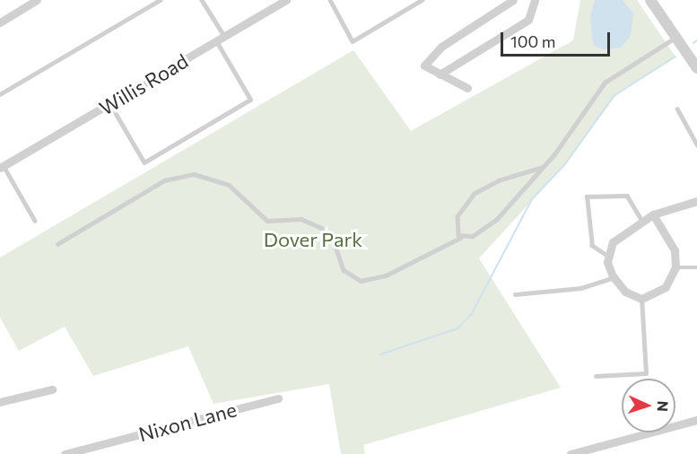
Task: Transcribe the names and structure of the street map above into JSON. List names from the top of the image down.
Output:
{
  "streets": {
    "street": ["Willis Road", "Nixon Lane"]
  },
  "parks": ["Dover Park"],
  "scale_bar": "100 m",
  "north": "right"
}
